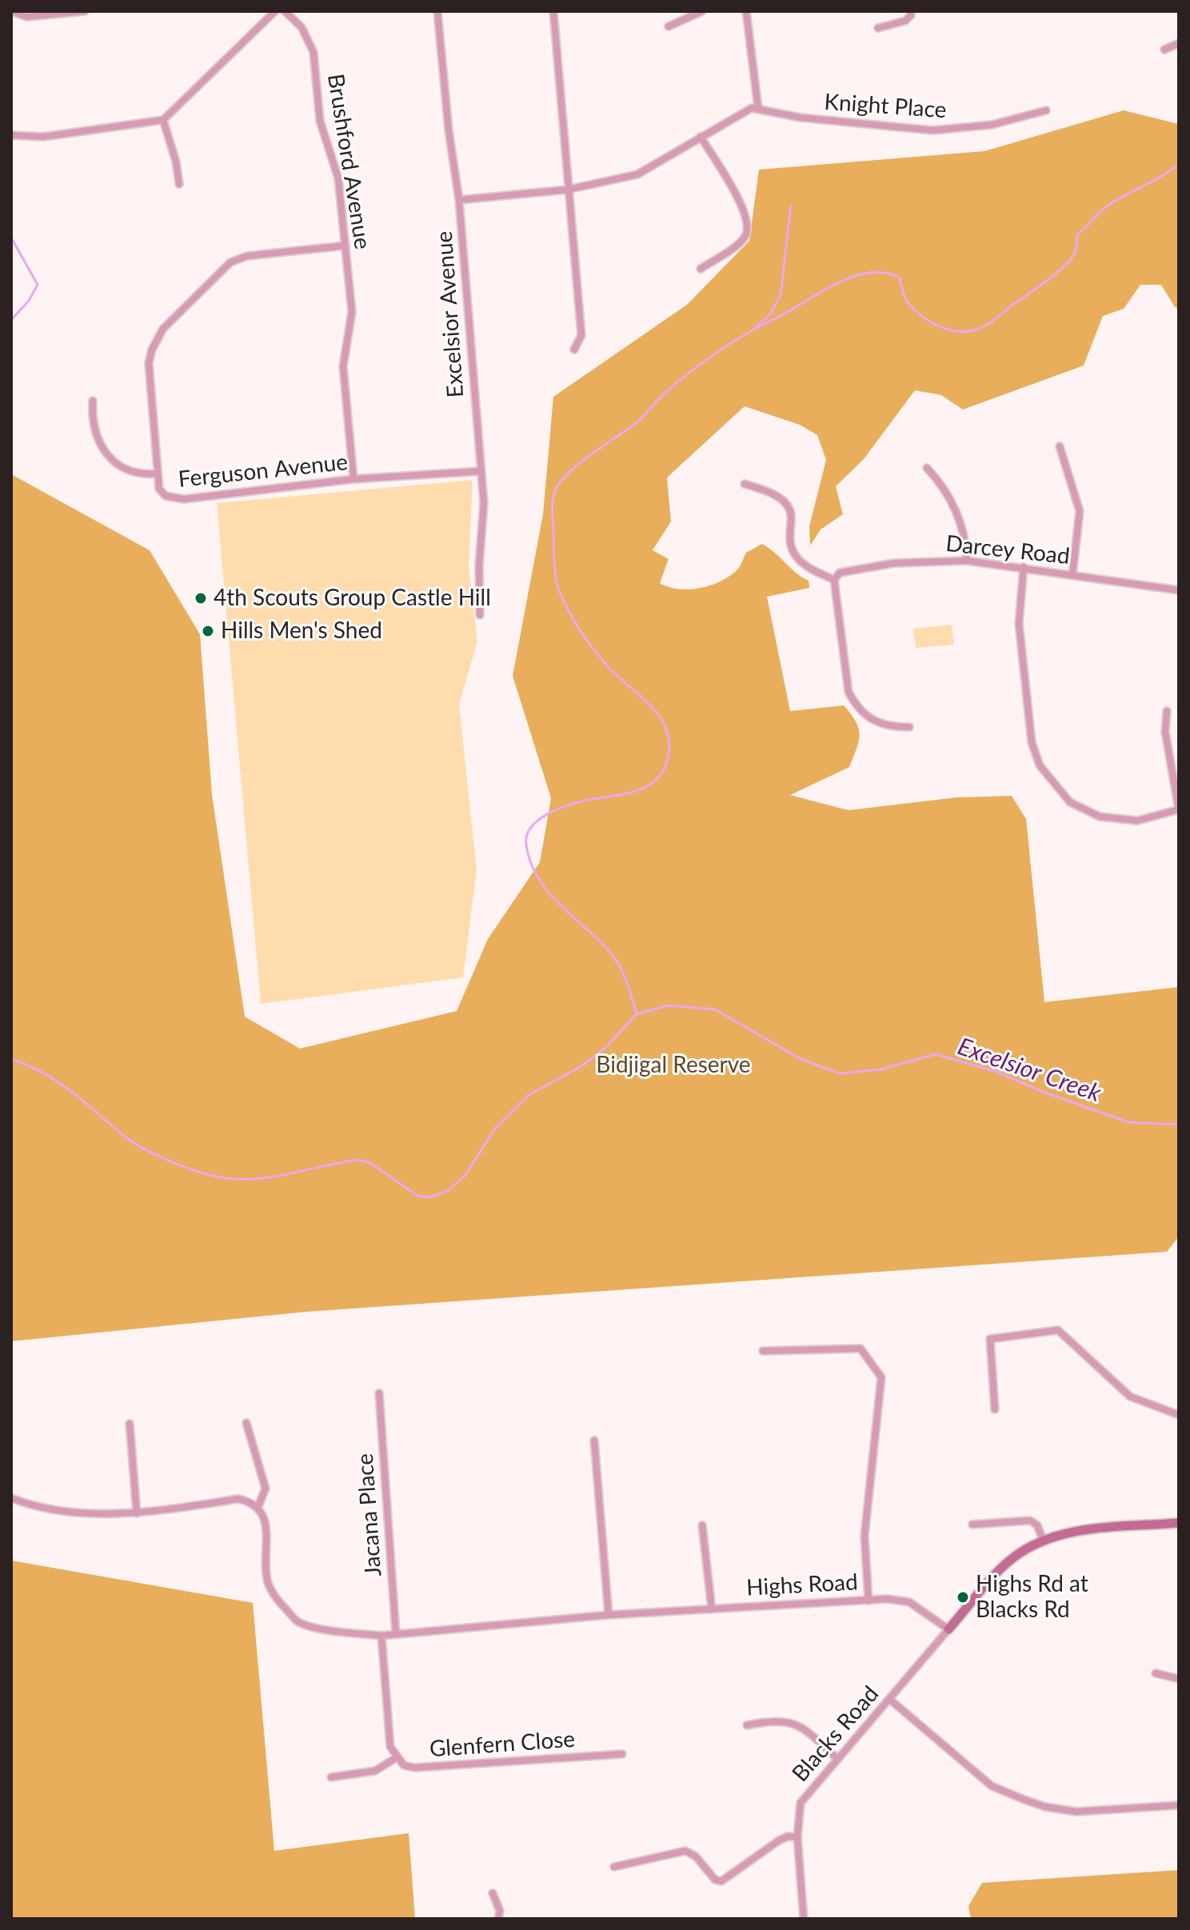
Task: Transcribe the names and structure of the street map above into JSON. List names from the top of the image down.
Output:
{
  "streets": {
    "street": [
      "Knight Place",
      "Brushford Avenue",
      "Excelsior Avenue",
      "Ferguson Avenue",
      "Darcey Road",
      "Jacana Place",
      "Highs Road",
      "Blacks Road",
      "Glenfern Close"
    ]
  },
  "crossings": [
    ["Brushford Avenue", "Ferguson Avenue"],
    ["Excelsior Avenue", "Ferguson Avenue"],
    ["Jacana Place", "Highs Road"],
    ["Highs Road", "Blacks Road"]
  ],
  "water": ["Excelsior Creek"],
  "parks": ["Bidjigal Reserve"],
  "places": ["4th Scouts Group Castle Hill", "Hills Men's Shed", "Highs Rd at Blacks Rd"]
}
